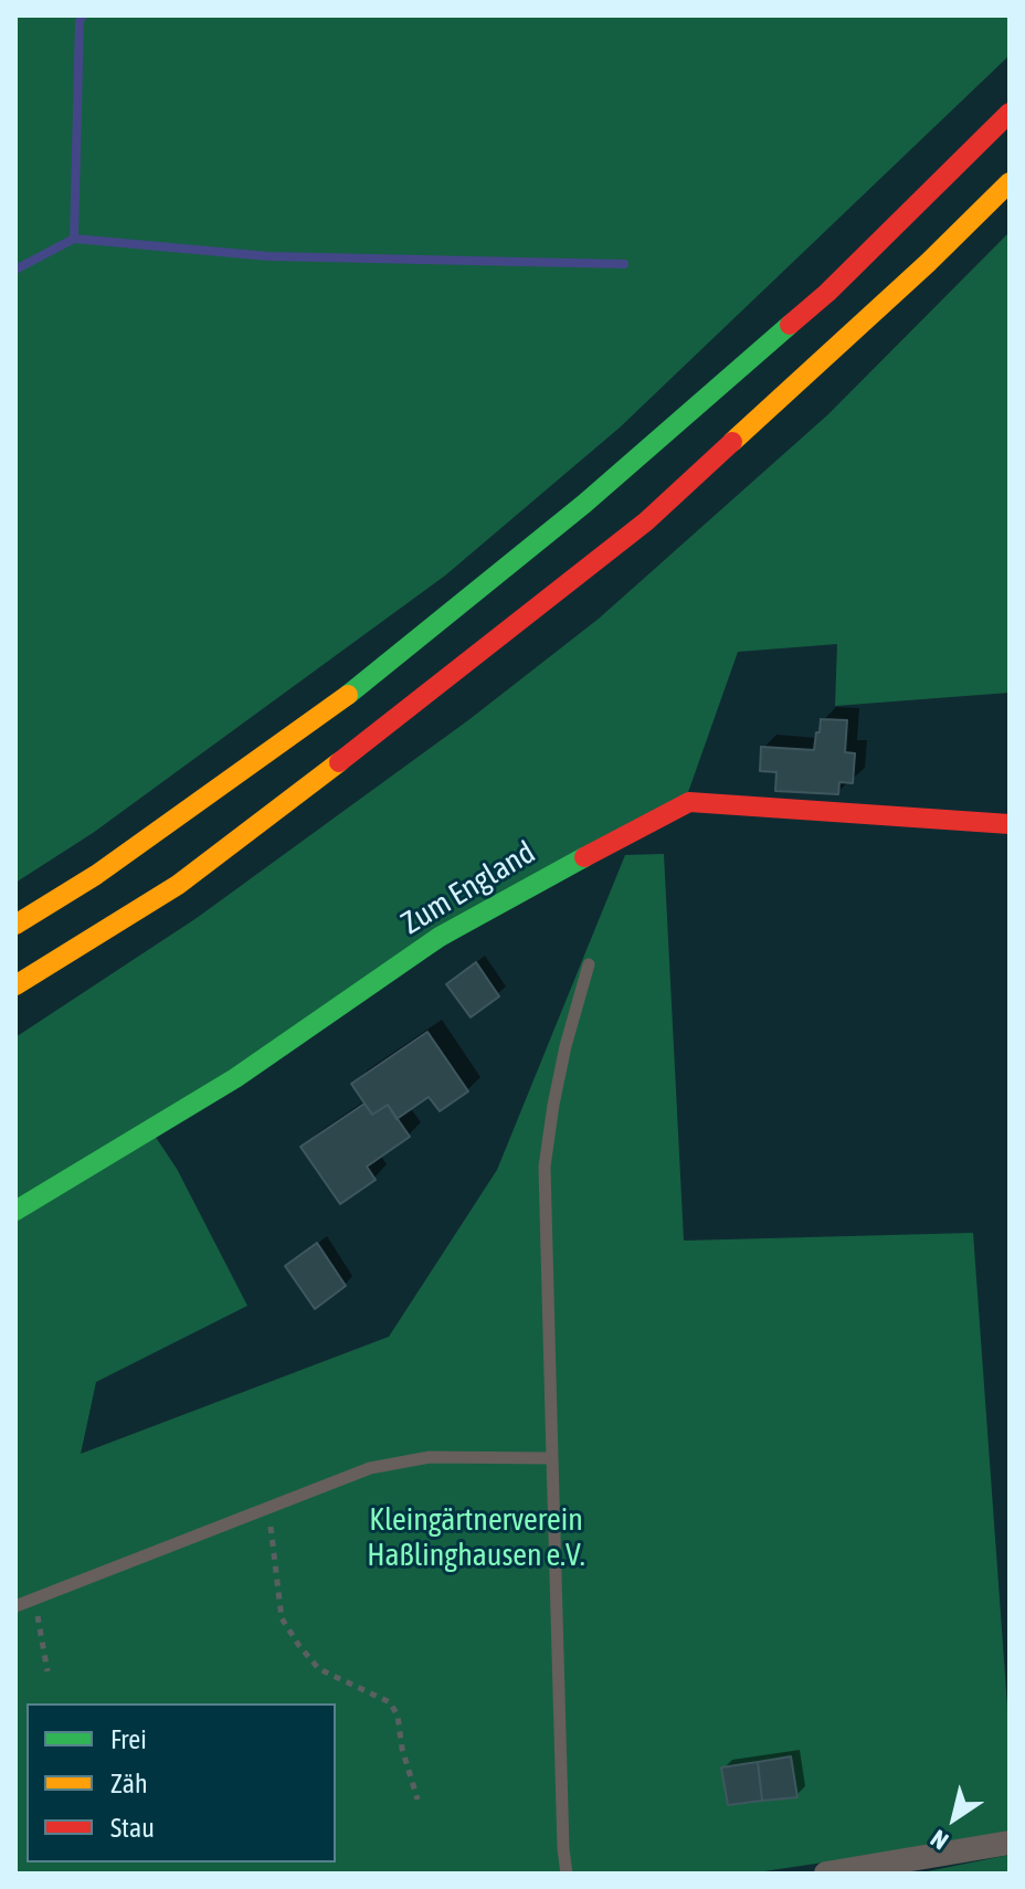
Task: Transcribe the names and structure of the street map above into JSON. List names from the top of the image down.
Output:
{
  "streets": {
    "main road": ["Zum England"]
  },
  "parks": ["Kleingärtnerverein Haßlinghausen e.V."],
  "legend": ["Frei", "Zäh", "Stau"],
  "north": "bottom left"
}
